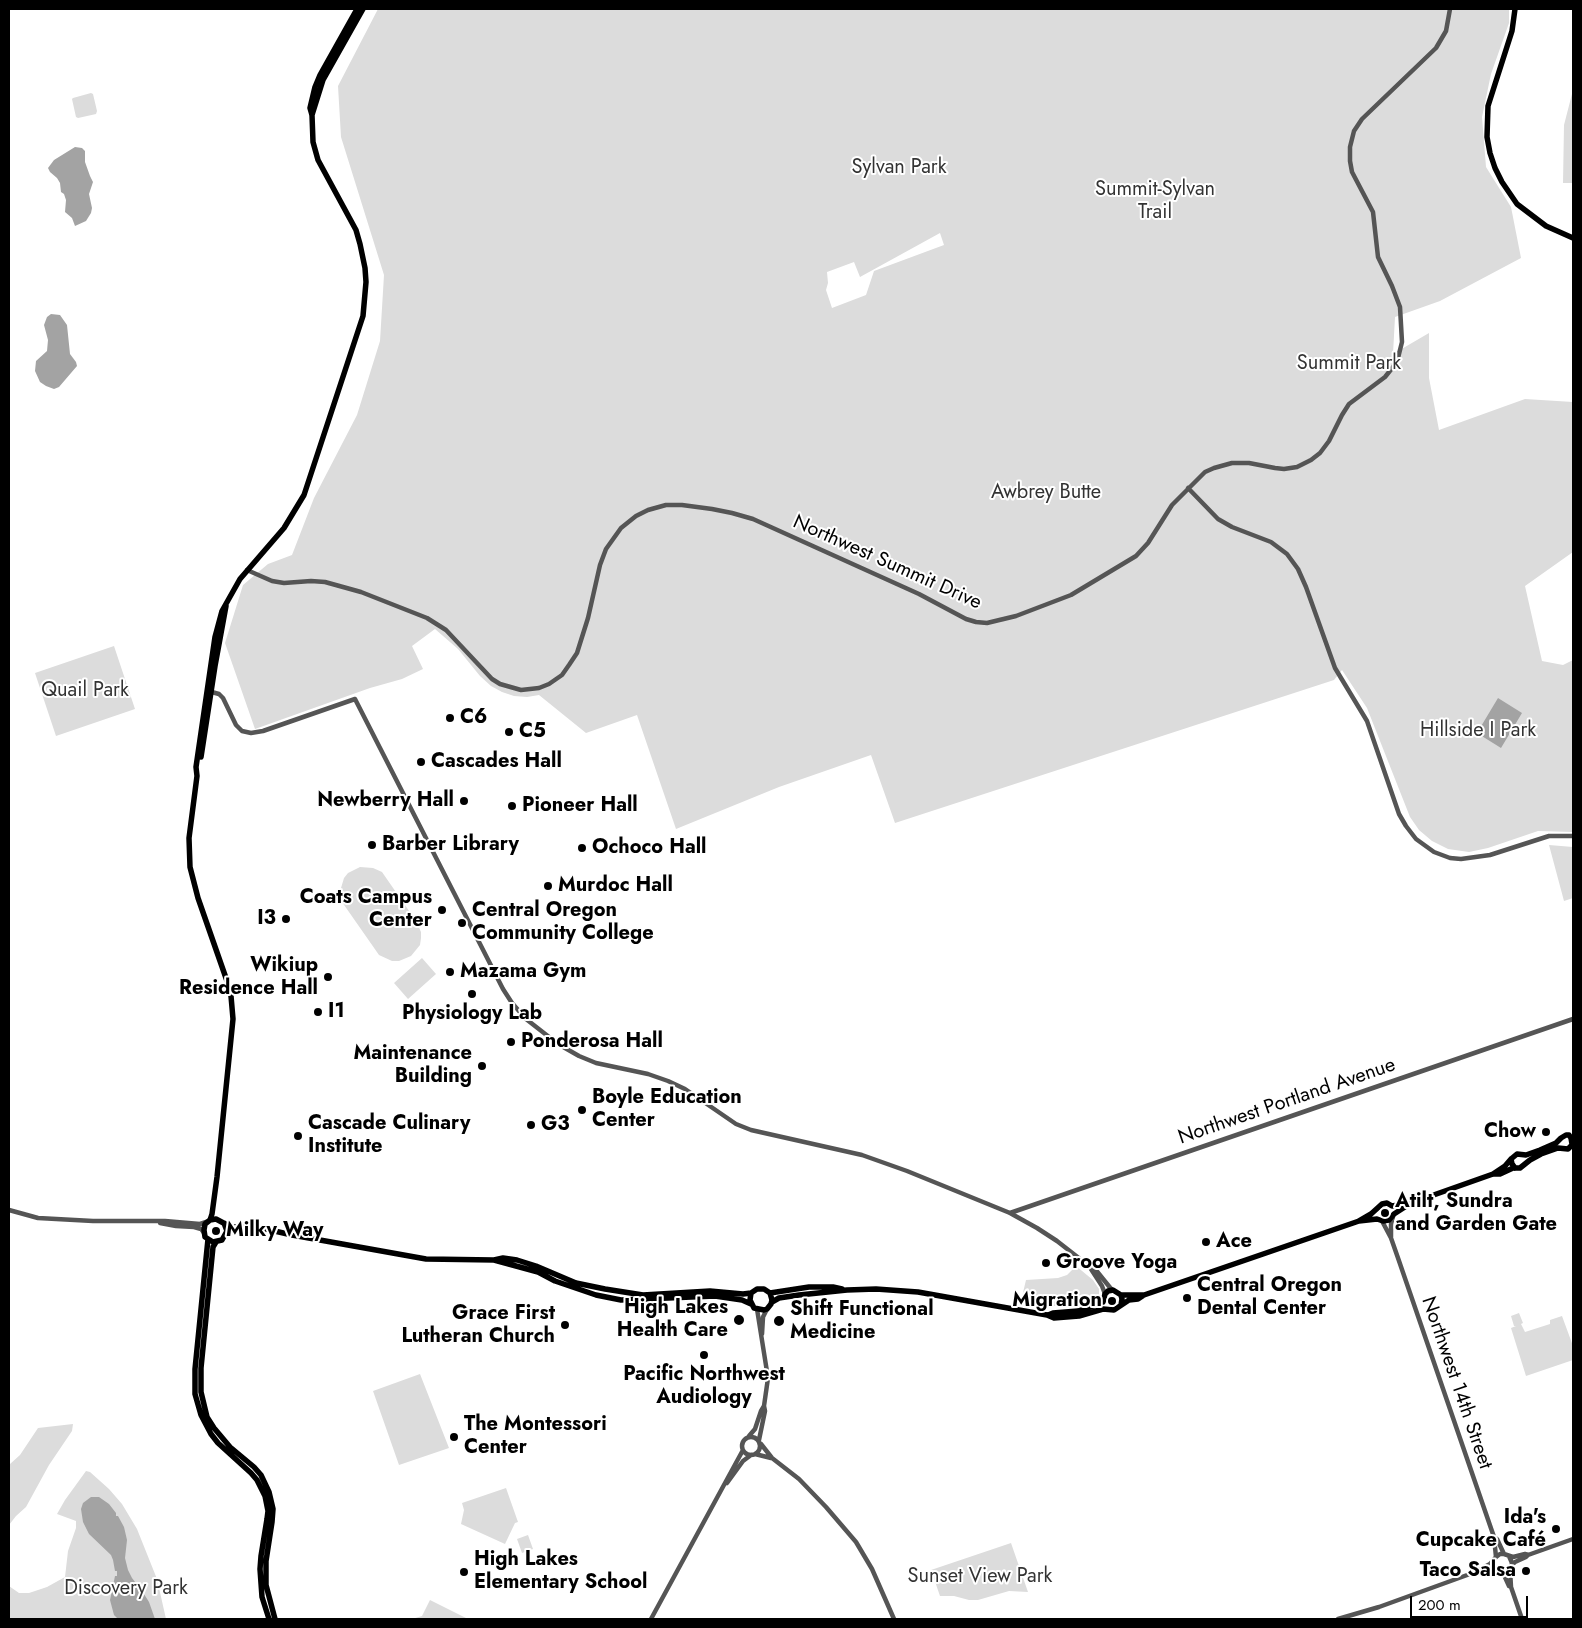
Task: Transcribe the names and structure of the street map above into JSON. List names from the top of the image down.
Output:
{
  "streets": {
    "street": ["Northwest Summit Drive", "Northwest Portland Avenue", "Northwest 14th Street"]
  },
  "parks": [
    "Sylvan Park",
    "Summit-Sylvan Trail",
    "Summit Park",
    "Awbrey Butte",
    "Quail Park",
    "Hillside I Park",
    "Sunset View Park",
    "Discovery Park"
  ],
  "places": [
    "C6",
    "C5",
    "Cascades Hall",
    "Newberry Hall",
    "Pioneer Hall",
    "Barber Library",
    "Ochoco Hall",
    "Murdoc Hall",
    "Coats Campus Center",
    "I3",
    "Central Oregon Community College",
    "Mazama Gym",
    "Wikiup Residence Hall",
    "Physiology Lab",
    "I1",
    "Ponderosa Hall",
    "Maintenance Building",
    "Boyle Education Center",
    "G3",
    "Chow",
    "Cascade Culinary Institute",
    "Atilt, Sundra and Garden Gate",
    "Milky Way",
    "Ace",
    "Groove Yoga",
    "Central Oregon Dental Center",
    "Migration",
    "High Lakes Health Care",
    "Shift Functional Medicine",
    "Grace First Lutheran Church",
    "Pacific Northwest Audiology",
    "The Montessori Center",
    "Ida's Cupcake Café",
    "Taco Salsa",
    "High Lakes Elementary School"
  ],
  "scale_bar": "200 m"
}
